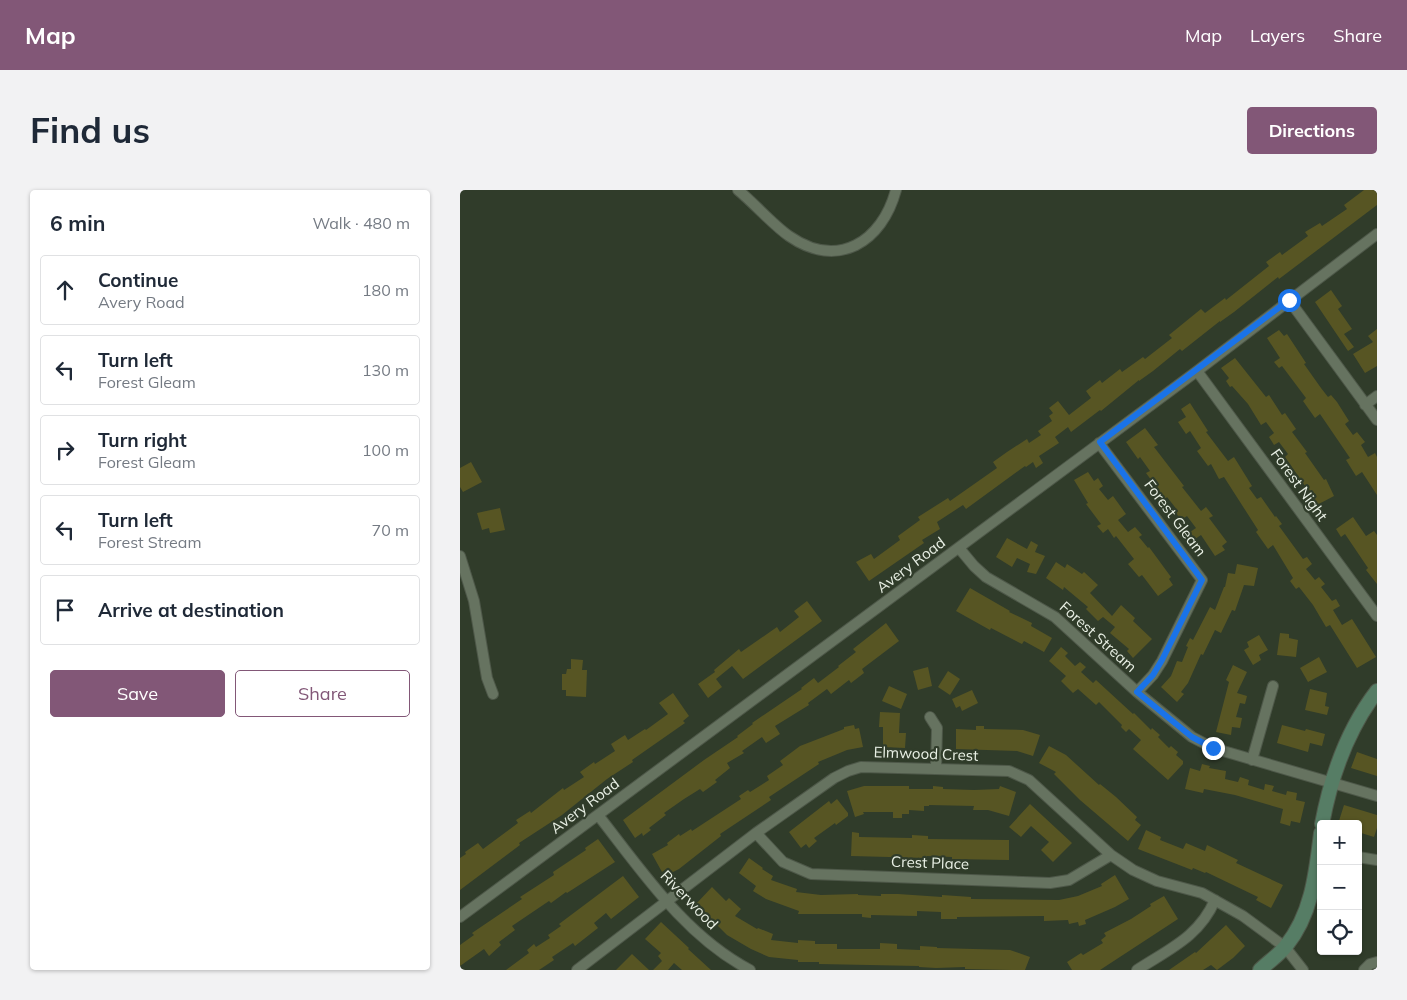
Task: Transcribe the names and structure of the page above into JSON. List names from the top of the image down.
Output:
{
  "streets": {
    "street": [
      "Forest Night",
      "Forest Gleam",
      "Avery Road",
      "Forest Stream",
      "Elmwood Crest",
      "Crest Place",
      "Riverwood"
    ]
  },
  "crossings": [
    ["Forest Night", "Avery Road"],
    ["Forest Gleam", "Avery Road"],
    ["Forest Gleam", "Forest Stream"],
    ["Avery Road", "Forest Stream"],
    ["Avery Road", "Riverwood"],
    ["Elmwood Crest", "Crest Place"],
    ["Elmwood Crest", "Riverwood"]
  ],
  "page": {
    "header": "Map",
    "nav": ["Map", "Layers", "Share"],
    "buttons": [
      "Directions",
      ["Save", "Share"]
    ],
    "title": "Find us",
    "heading": ["6 min", "Walk · 480 m"],
    "list": [
      ["Continue", "Avery Road", "180 m"],
      ["Turn left", "Forest Gleam", "130 m"],
      ["Turn right", "Forest Gleam", "100 m"],
      ["Turn left", "Forest Stream", "70 m"],
      "Arrive at destination"
    ],
    "map_buttons": ["+", "−"]
  }
}
